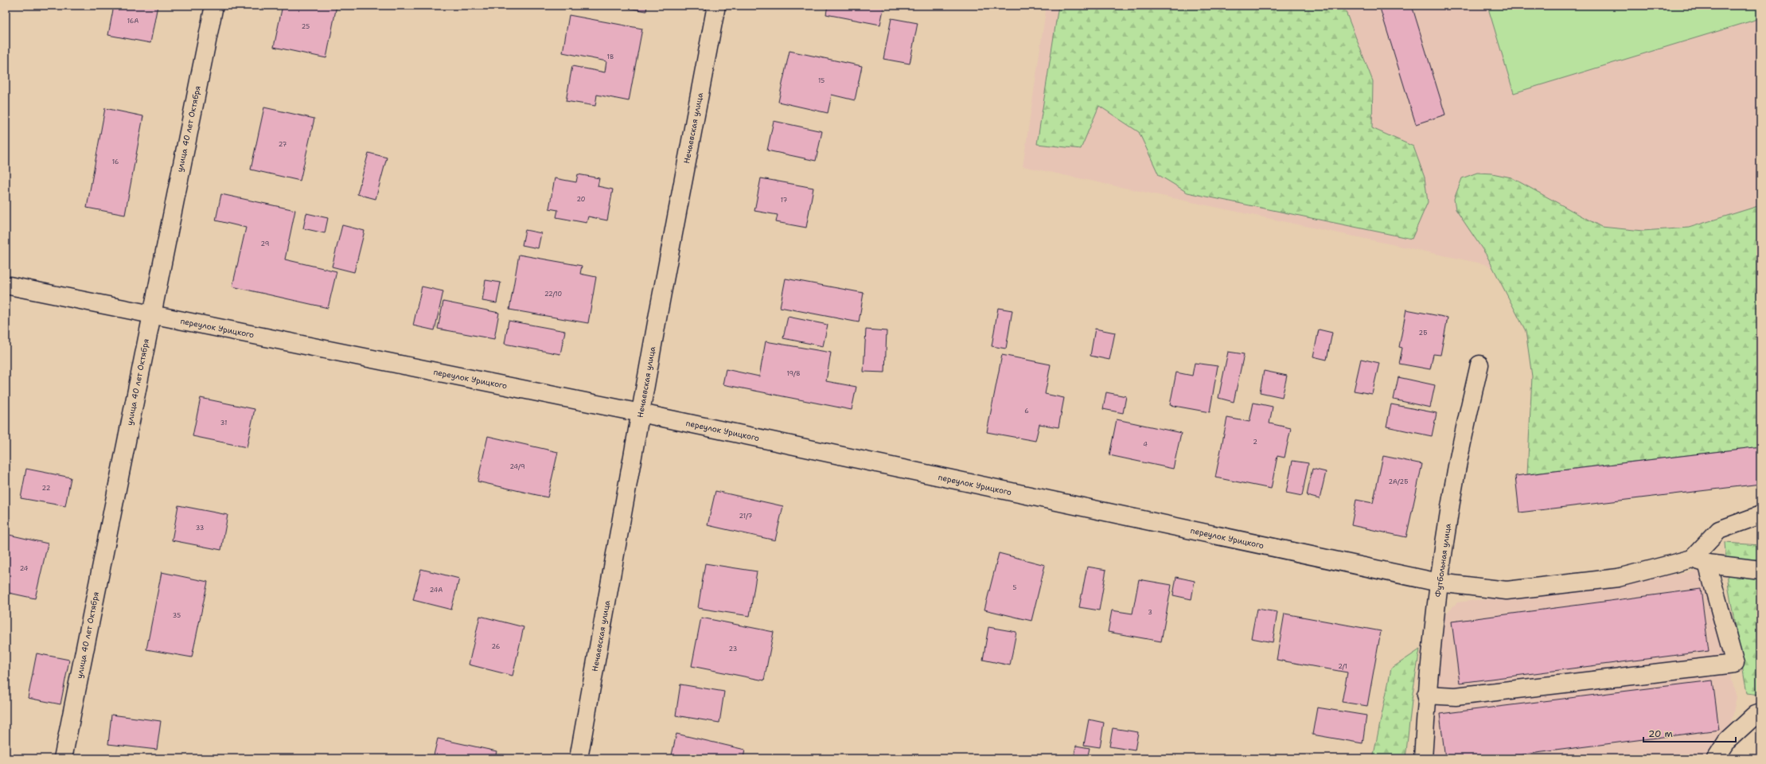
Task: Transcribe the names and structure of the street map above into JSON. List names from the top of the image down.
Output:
{
  "streets": {
    "street": [
      "Нечаевская улица",
      "улица 40 лет Октября",
      "переулок Урицкого",
      "Футбольная улица"
    ]
  },
  "crossings": [
    ["Нечаевская улица", "переулок Урицкого"],
    ["улица 40 лет Октября", "переулок Урицкого"],
    ["переулок Урицкого", "Футбольная улица"]
  ],
  "house_numbers": [
    "16А",
    "25",
    "18",
    "15",
    "27",
    "16",
    "20",
    "17",
    "29",
    "22/10",
    "2Б",
    "19/8",
    "6",
    "31",
    "2",
    "4",
    "24/9",
    "2А/2Б",
    "22",
    "21/7",
    "33",
    "24",
    "5",
    "24А",
    "3",
    "35",
    "26",
    "23",
    "2/1"
  ],
  "scale_bar": "20 m"
}
